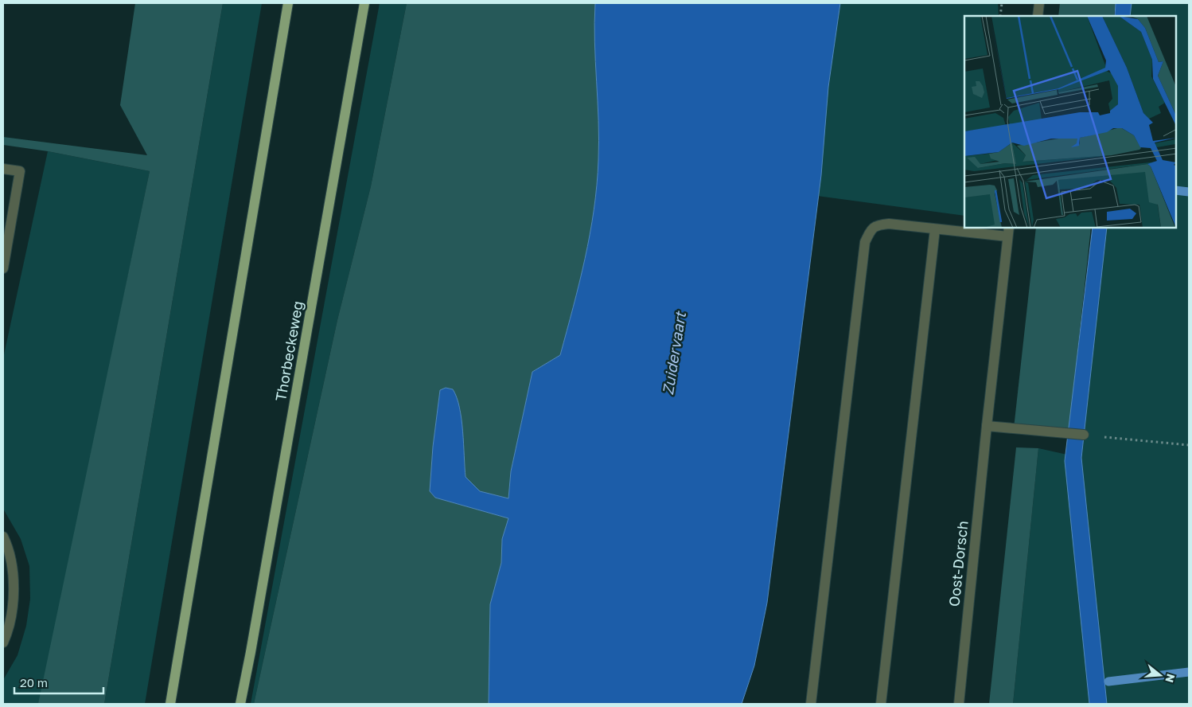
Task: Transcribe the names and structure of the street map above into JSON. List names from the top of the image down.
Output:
{
  "streets": {
    "main road": ["Thorbeckeweg"],
    "street": ["Oost-Dorsch"]
  },
  "water": ["Zuidervaart"],
  "scale_bar": "20 m",
  "north": "right"
}
